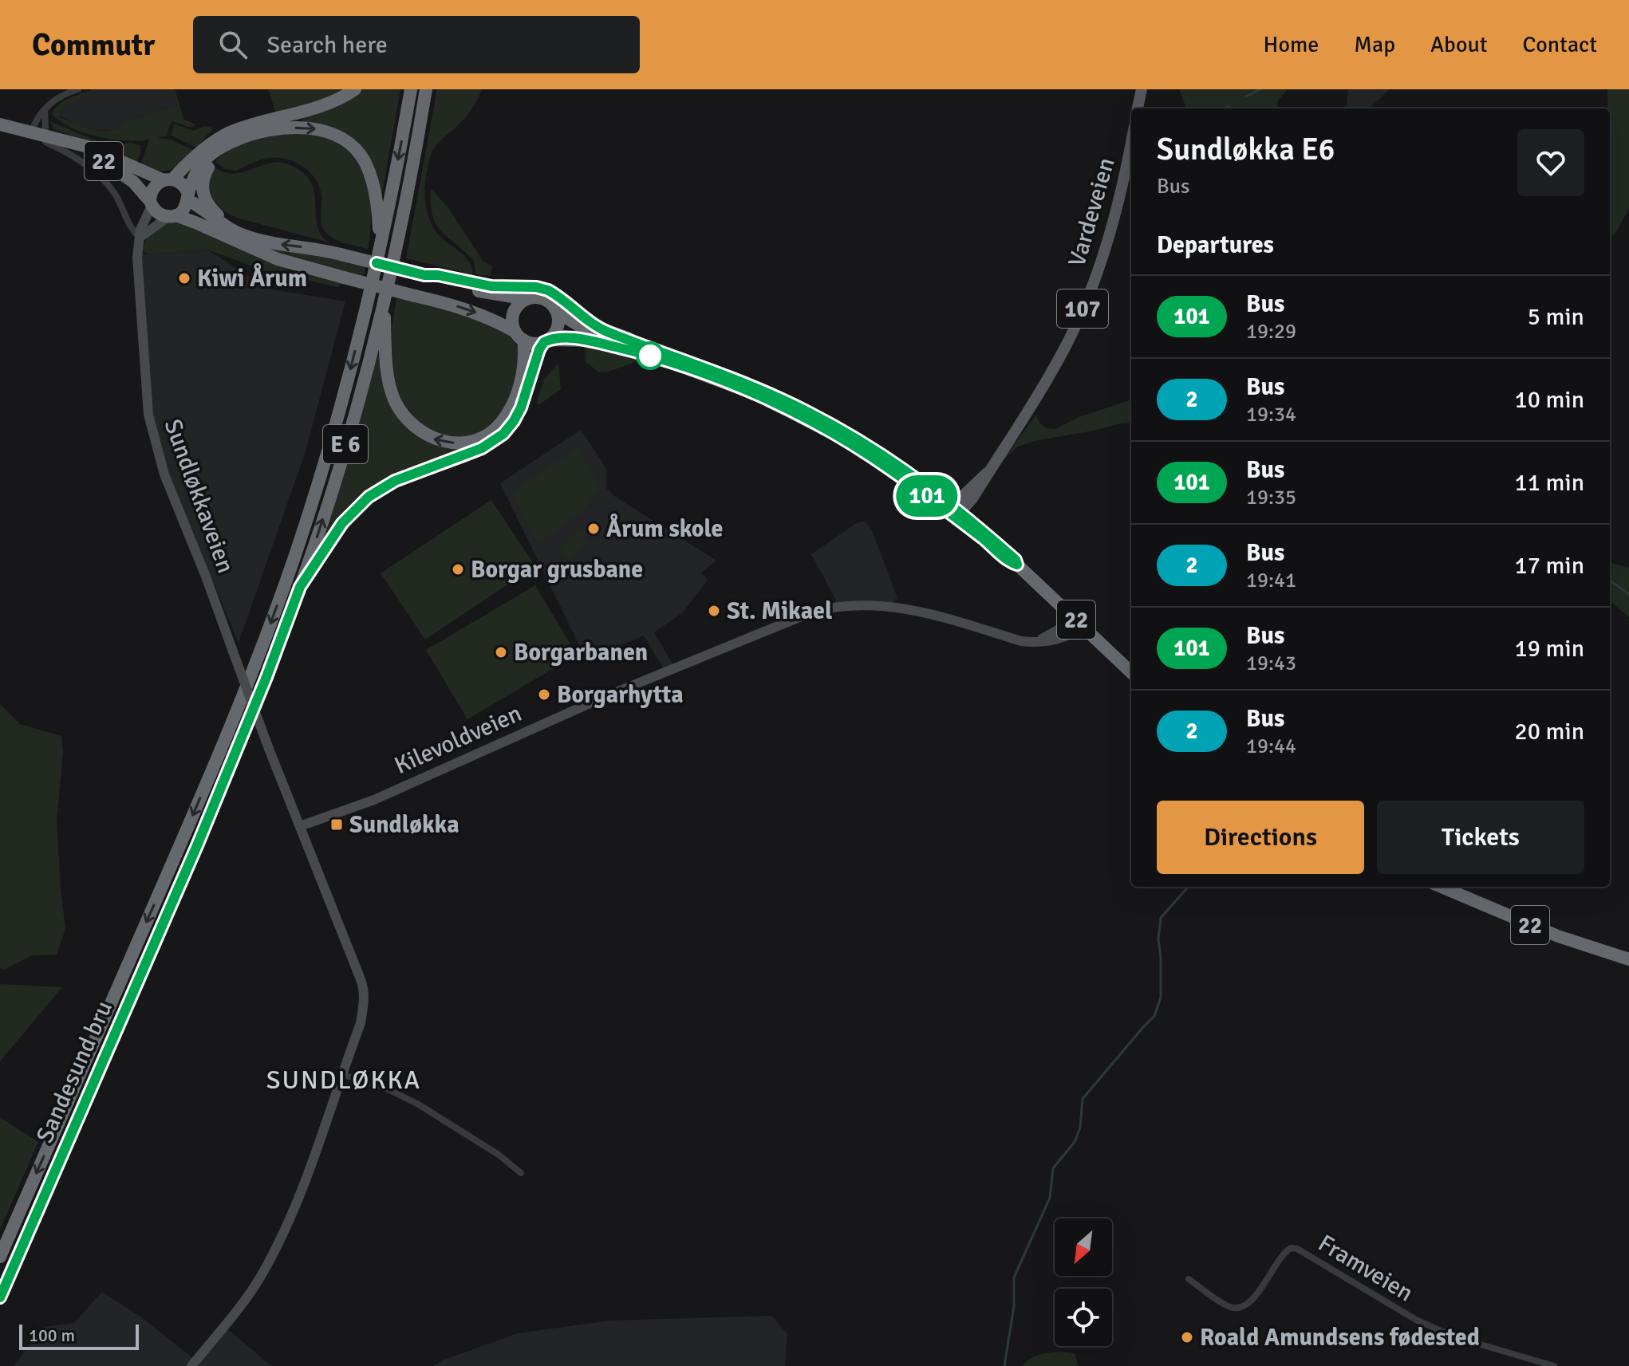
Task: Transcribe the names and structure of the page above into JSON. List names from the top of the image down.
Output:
{
  "streets": {
    "highway": ["22", "E 6", "Sandesund bru"],
    "main road": [
      "Vardeveien",
      "107",
      "Sundløkkaveien",
      "Kilevoldveien"
    ],
    "street": ["Framveien"]
  },
  "crossings": [
    ["22", "Vardeveien"],
    ["22", "E 6"],
    ["22", "Sundløkkaveien"],
    ["22", "Kilevoldveien"],
    ["E 6", "Sundløkkaveien"],
    ["E 6", "Sandesund bru"],
    ["Sundløkkaveien", "Kilevoldveien"]
  ],
  "districts": ["SUNDLØKKA"],
  "places": {
    "other": [
      "Kiwi Årum",
      "Årum skole",
      "Borgar grusbane",
      "St. Mikael",
      "Borgarbanen",
      "Borgarhytta",
      "Roald Amundsens fødested"
    ],
    "transit": ["Sundløkka"]
  },
  "lines": ["bus line 101"],
  "scale_bar": "100 m",
  "north": "bottom left",
  "page": {
    "header": "Commutr",
    "search": "Search here",
    "nav": [
      "Home",
      "Map",
      "About",
      "Contact"
    ],
    "on_map": "101",
    "heading": [
      ["Sundløkka E6", "Bus"],
      "Departures"
    ],
    "list": [
      {
        "mark": "101",
        "name": "Bus",
        "note": "19:29",
        "value": "5 min"
      },
      {
        "mark": "2",
        "name": "Bus",
        "note": "19:34",
        "value": "10 min"
      },
      {
        "mark": "101",
        "name": "Bus",
        "note": "19:35",
        "value": "11 min"
      },
      {
        "mark": "2",
        "name": "Bus",
        "note": "19:41",
        "value": "17 min"
      },
      {
        "mark": "101",
        "name": "Bus",
        "note": "19:43",
        "value": "19 min"
      },
      {
        "mark": "2",
        "name": "Bus",
        "note": "19:44",
        "value": "20 min"
      }
    ],
    "buttons": ["Directions", "Tickets"],
    "scale": "100 m"
  }
}
